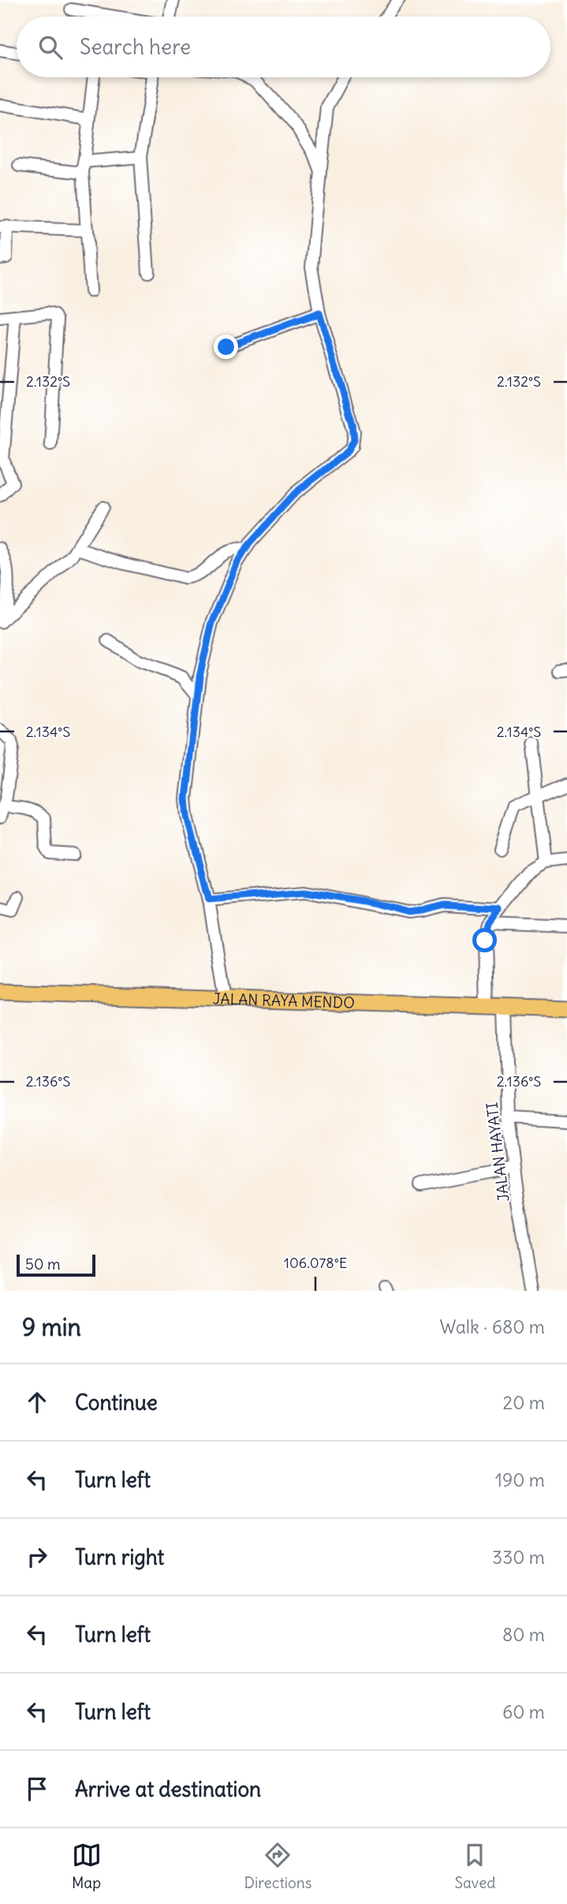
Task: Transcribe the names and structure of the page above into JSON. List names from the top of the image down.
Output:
{
  "streets": {
    "highway": ["JALAN RAYA MENDO"],
    "street": ["JALAN HAYATI"]
  },
  "crossings": [
    ["JALAN RAYA MENDO", "JALAN HAYATI"]
  ],
  "scale_bar": "50 m",
  "page": {
    "search": "Search here",
    "scale": "50 m",
    "heading": ["9 min", "Walk · 680 m"],
    "list": [
      ["Continue", "20 m"],
      ["Turn left", "190 m"],
      ["Turn right", "330 m"],
      ["Turn left", "80 m"],
      ["Turn left", "60 m"],
      "Arrive at destination"
    ],
    "nav": ["Map", "Directions", "Saved"]
  },
  "coordinates": [
    "2.132°S",
    "2.134°S",
    "2.136°S",
    "106.078°E"
  ]
}
